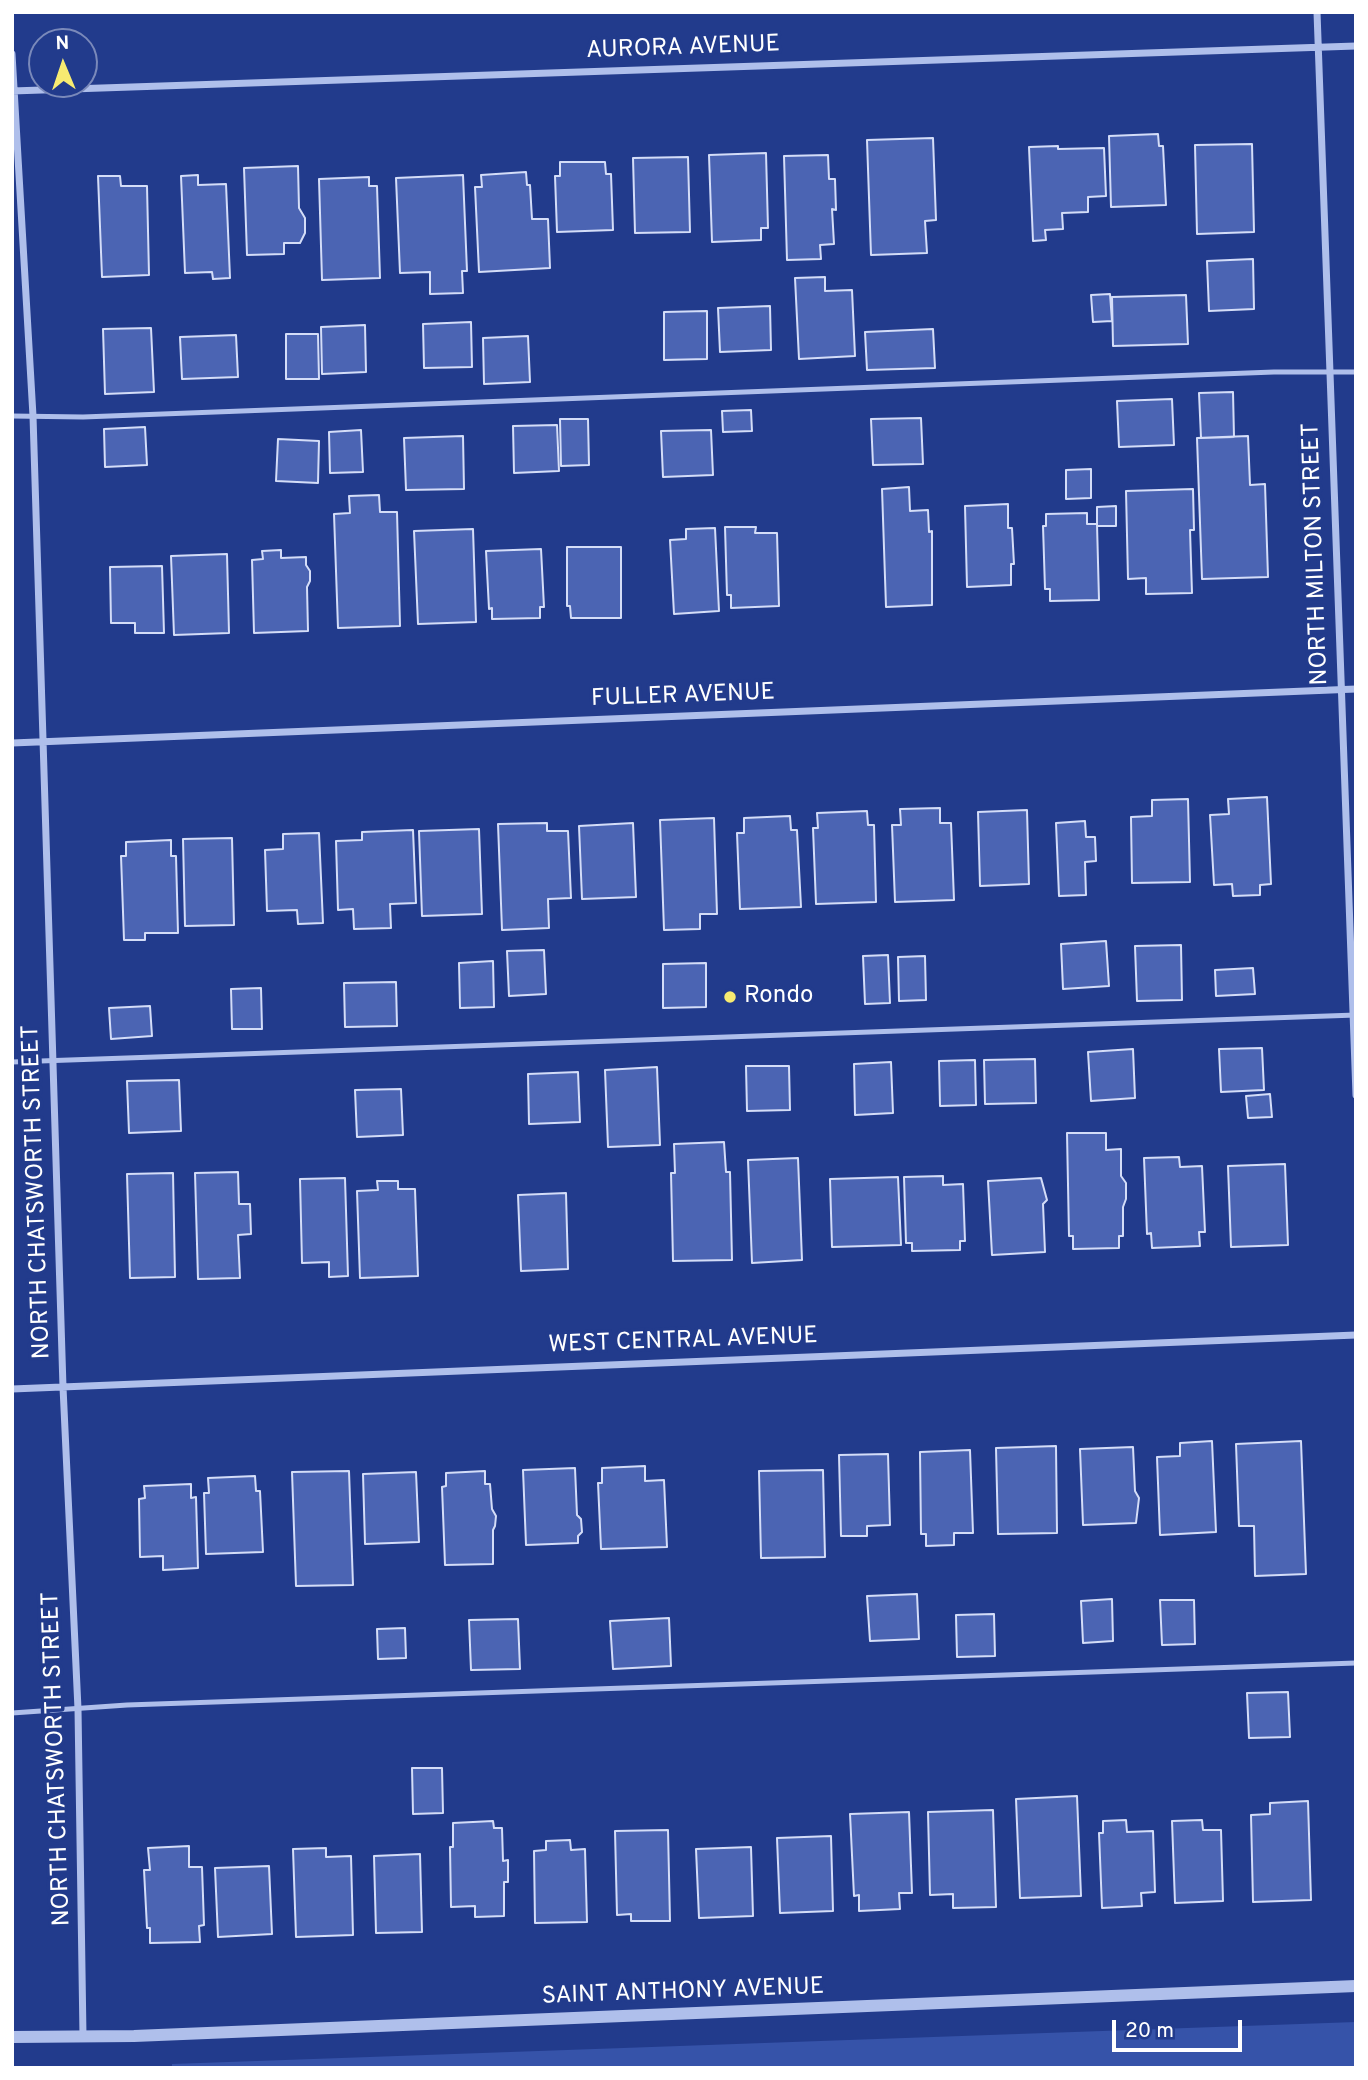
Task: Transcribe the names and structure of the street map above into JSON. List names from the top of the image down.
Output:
{
  "streets": {
    "street": [
      "AURORA AVENUE",
      "NORTH MILTON STREET",
      "FULLER AVENUE",
      "NORTH CHATSWORTH STREET",
      "WEST CENTRAL AVENUE",
      "SAINT ANTHONY AVENUE"
    ]
  },
  "crossings": [
    ["AURORA AVENUE", "NORTH MILTON STREET"],
    ["AURORA AVENUE", "NORTH CHATSWORTH STREET"],
    ["NORTH MILTON STREET", "FULLER AVENUE"],
    ["FULLER AVENUE", "NORTH CHATSWORTH STREET"],
    ["NORTH CHATSWORTH STREET", "WEST CENTRAL AVENUE"],
    ["NORTH CHATSWORTH STREET", "SAINT ANTHONY AVENUE"]
  ],
  "places": ["Rondo"],
  "scale_bar": "20 m",
  "north": "top"
}
